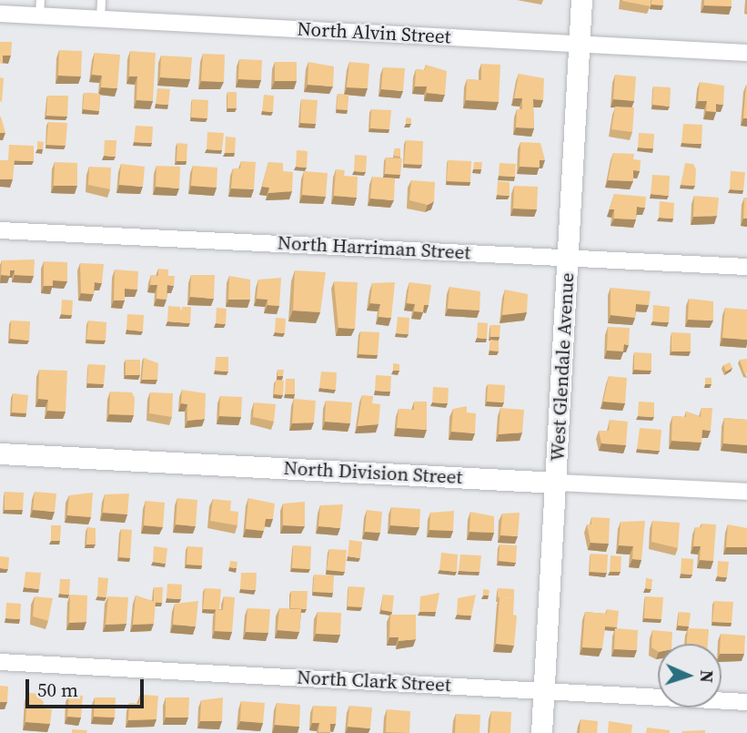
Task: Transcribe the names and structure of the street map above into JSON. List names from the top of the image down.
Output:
{
  "streets": {
    "street": [
      "North Alvin Street",
      "North Harriman Street",
      "West Glendale Avenue",
      "North Division Street",
      "North Clark Street"
    ]
  },
  "crossings": [
    ["North Alvin Street", "West Glendale Avenue"],
    ["North Harriman Street", "West Glendale Avenue"],
    ["West Glendale Avenue", "North Division Street"],
    ["West Glendale Avenue", "North Clark Street"]
  ],
  "scale_bar": "50 m",
  "north": "right"
}
